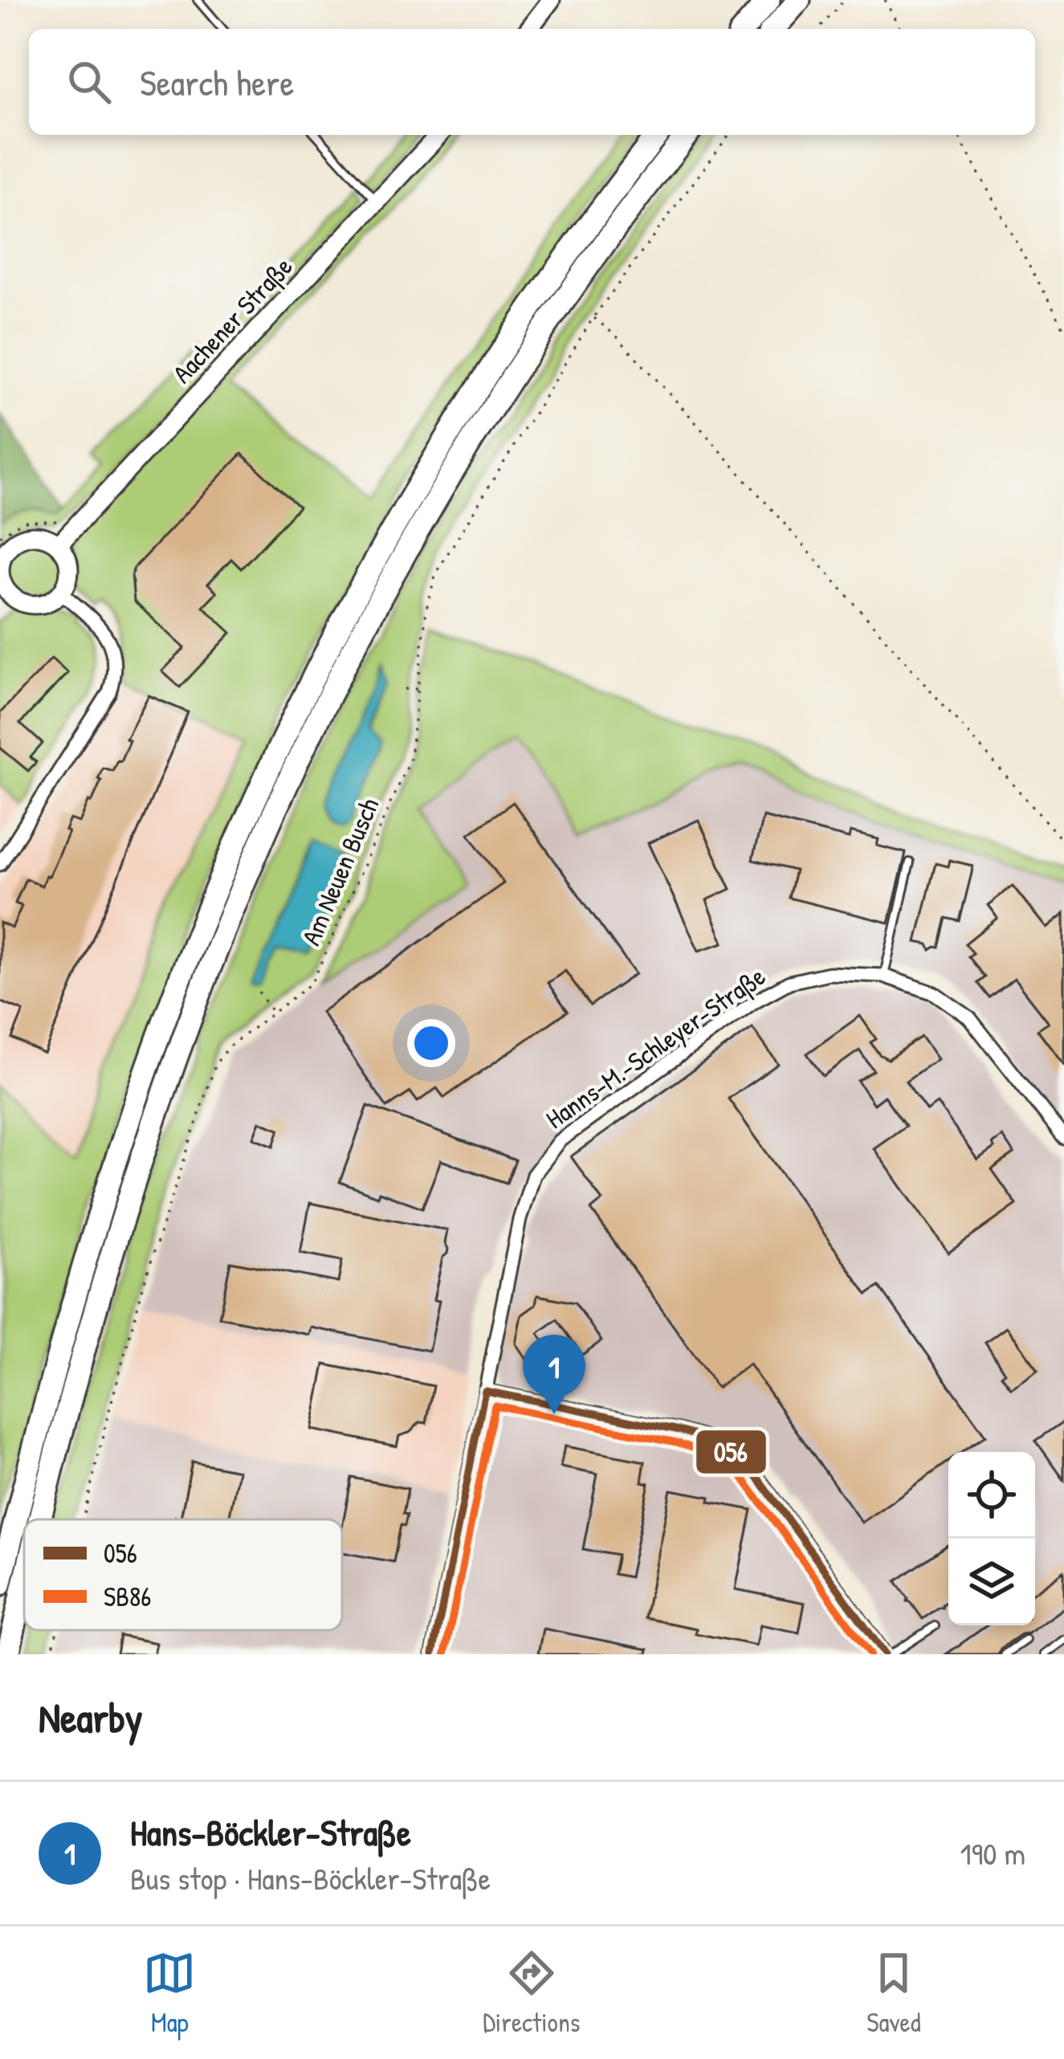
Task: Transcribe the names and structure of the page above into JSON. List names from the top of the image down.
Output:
{
  "streets": {
    "street": ["Aachener Straße", "Hanns-M.-Schleyer-Straße"],
    "path": ["Am Neuen Busch"]
  },
  "lines": ["transit line 056", "transit line SB86"],
  "legend": ["056", "SB86"],
  "page": {
    "search": "Search here",
    "pins": "1",
    "heading": "Nearby",
    "list": [
      {
        "mark": "1",
        "name": "Hans-Böckler-Straße",
        "note": "Bus stop · Hans-Böckler-Straße",
        "value": "190 m"
      }
    ],
    "nav": ["Map", "Directions", "Saved"]
  }
}
